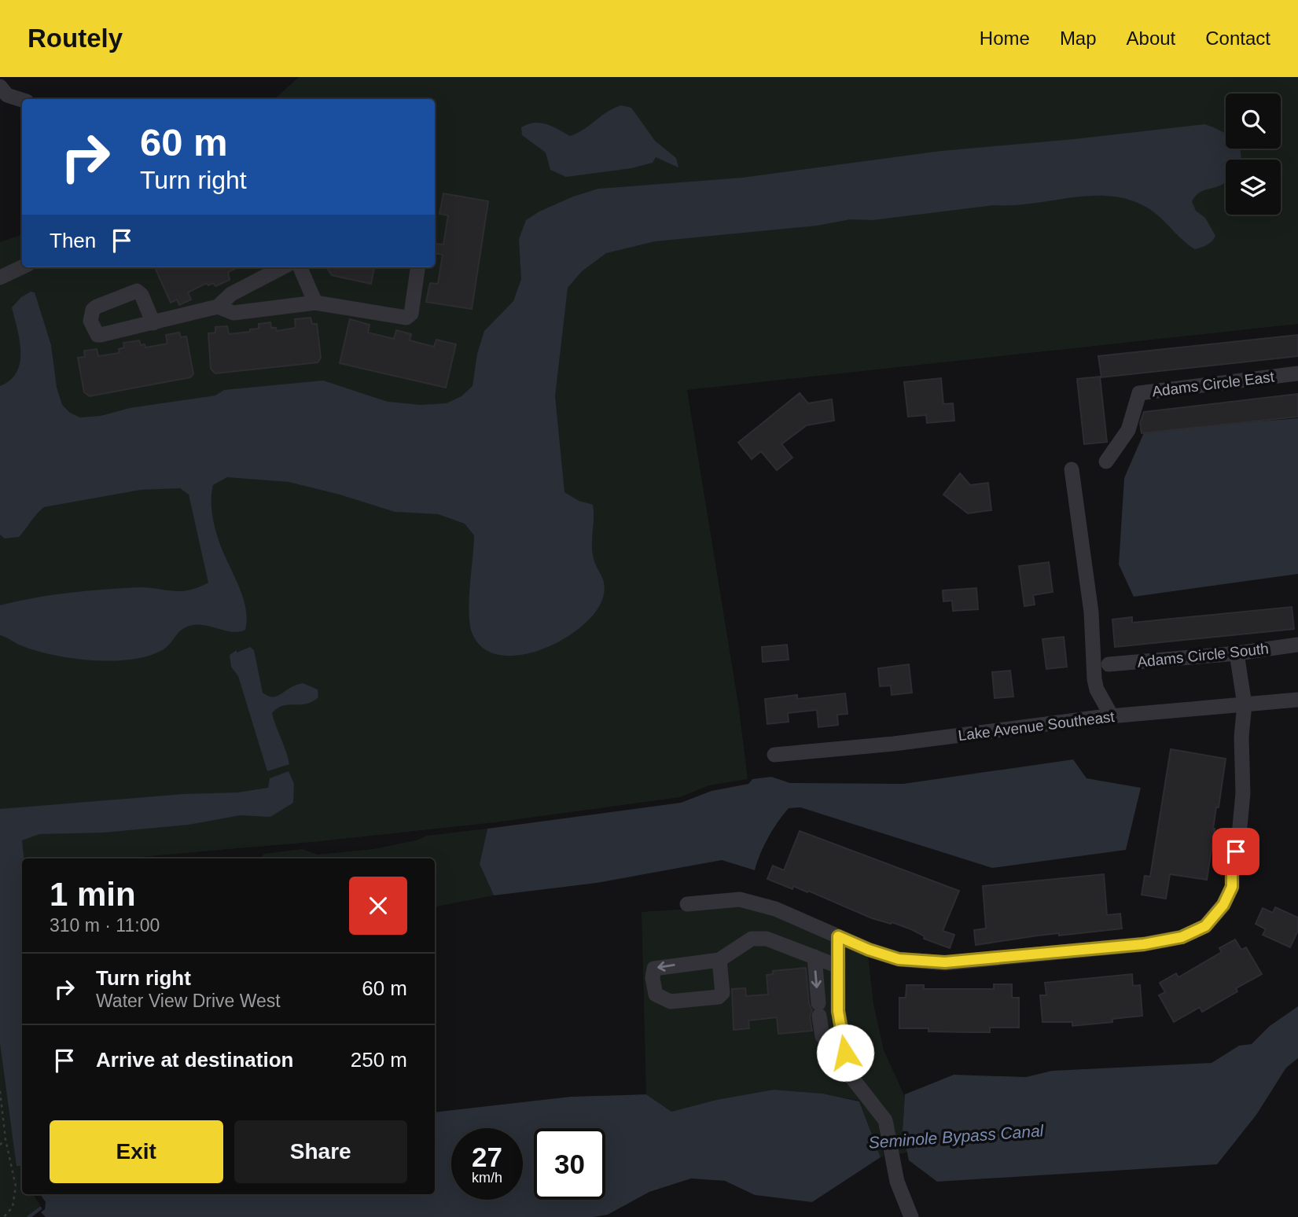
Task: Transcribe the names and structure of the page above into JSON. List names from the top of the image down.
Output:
{
  "streets": {
    "street": ["Adams Circle East", "Adams Circle South", "Lake Avenue Southeast"]
  },
  "water": ["Seminole Bypass Canal"],
  "page": {
    "header": "Routely",
    "nav": [
      "Home",
      "Map",
      "About",
      "Contact"
    ],
    "turn": ["60 m", "Turn right"],
    "then": "Then",
    "heading": ["1 min", "310 m · 11:00"],
    "list": [
      {
        "name": "Turn right",
        "note": "Water View Drive West",
        "value": "60 m"
      },
      {
        "name": "Arrive at destination",
        "value": "250 m"
      }
    ],
    "buttons": ["Exit", "Share"],
    "speed": "27 km/h",
    "limit": "30"
  }
}
